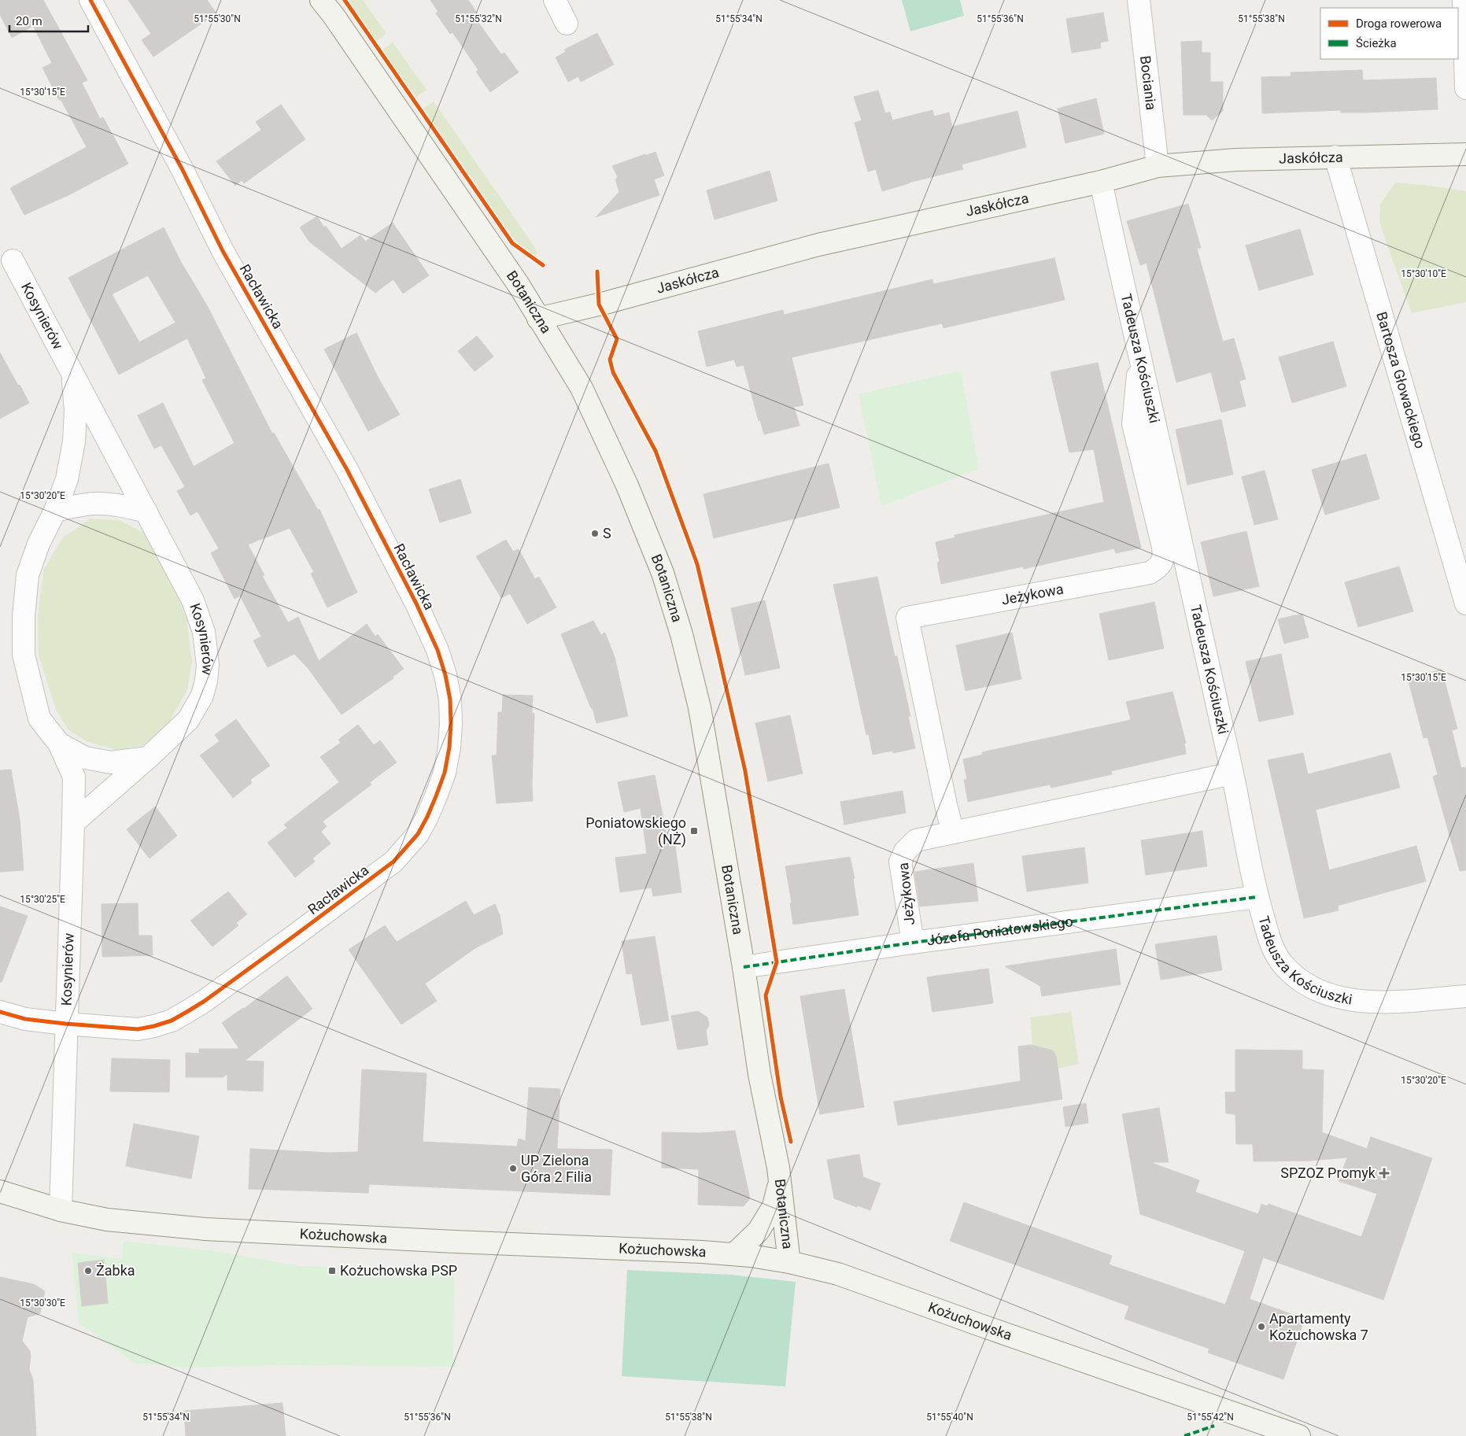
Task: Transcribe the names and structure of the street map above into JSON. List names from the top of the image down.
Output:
{
  "streets": {
    "main road": ["Jaskółcza", "Botaniczna", "Kożuchowska"],
    "street": [
      "Bociania",
      "Racławicka",
      "Kosynierów",
      "Tadeusza Kościuszki",
      "Bartosza Głowackiego",
      "Jeżykowa",
      "Józefa Poniatowskiego"
    ]
  },
  "crossings": [
    ["Bociania", "Jaskółcza"],
    ["Jaskółcza", "Botaniczna"],
    ["Jaskółcza", "Tadeusza Kościuszki"],
    ["Jaskółcza", "Bartosza Głowackiego"],
    ["Racławicka", "Kosynierów"],
    ["Botaniczna", "Józefa Poniatowskiego"],
    ["Botaniczna", "Kożuchowska"],
    ["Kosynierów", "Kożuchowska"],
    ["Tadeusza Kościuszki", "Jeżykowa"],
    ["Tadeusza Kościuszki", "Józefa Poniatowskiego"],
    ["Jeżykowa", "Józefa Poniatowskiego"]
  ],
  "places": {
    "other": [
      "S",
      "UP Zielona Góra 2 Filia",
      "Żabka",
      "Apartamenty Kożuchowska 7"
    ],
    "transit": ["Poniatowskiego (NŻ)", "Kożuchowska PSP"],
    "health": ["SPZOZ Promyk"]
  },
  "legend": ["Droga rowerowa", "Ścieżka"],
  "scale_bar": "20 m",
  "coordinates": [
    "51°55'30\"N",
    "51°55'32\"N",
    "51°55'34\"N",
    "51°55'36\"N",
    "51°55'38\"N",
    "15°30'15\"E",
    "15°30'10\"E",
    "15°30'20\"E",
    "15°30'25\"E",
    "15°30'30\"E",
    "51°55'40\"N",
    "51°55'42\"N"
  ]
}
